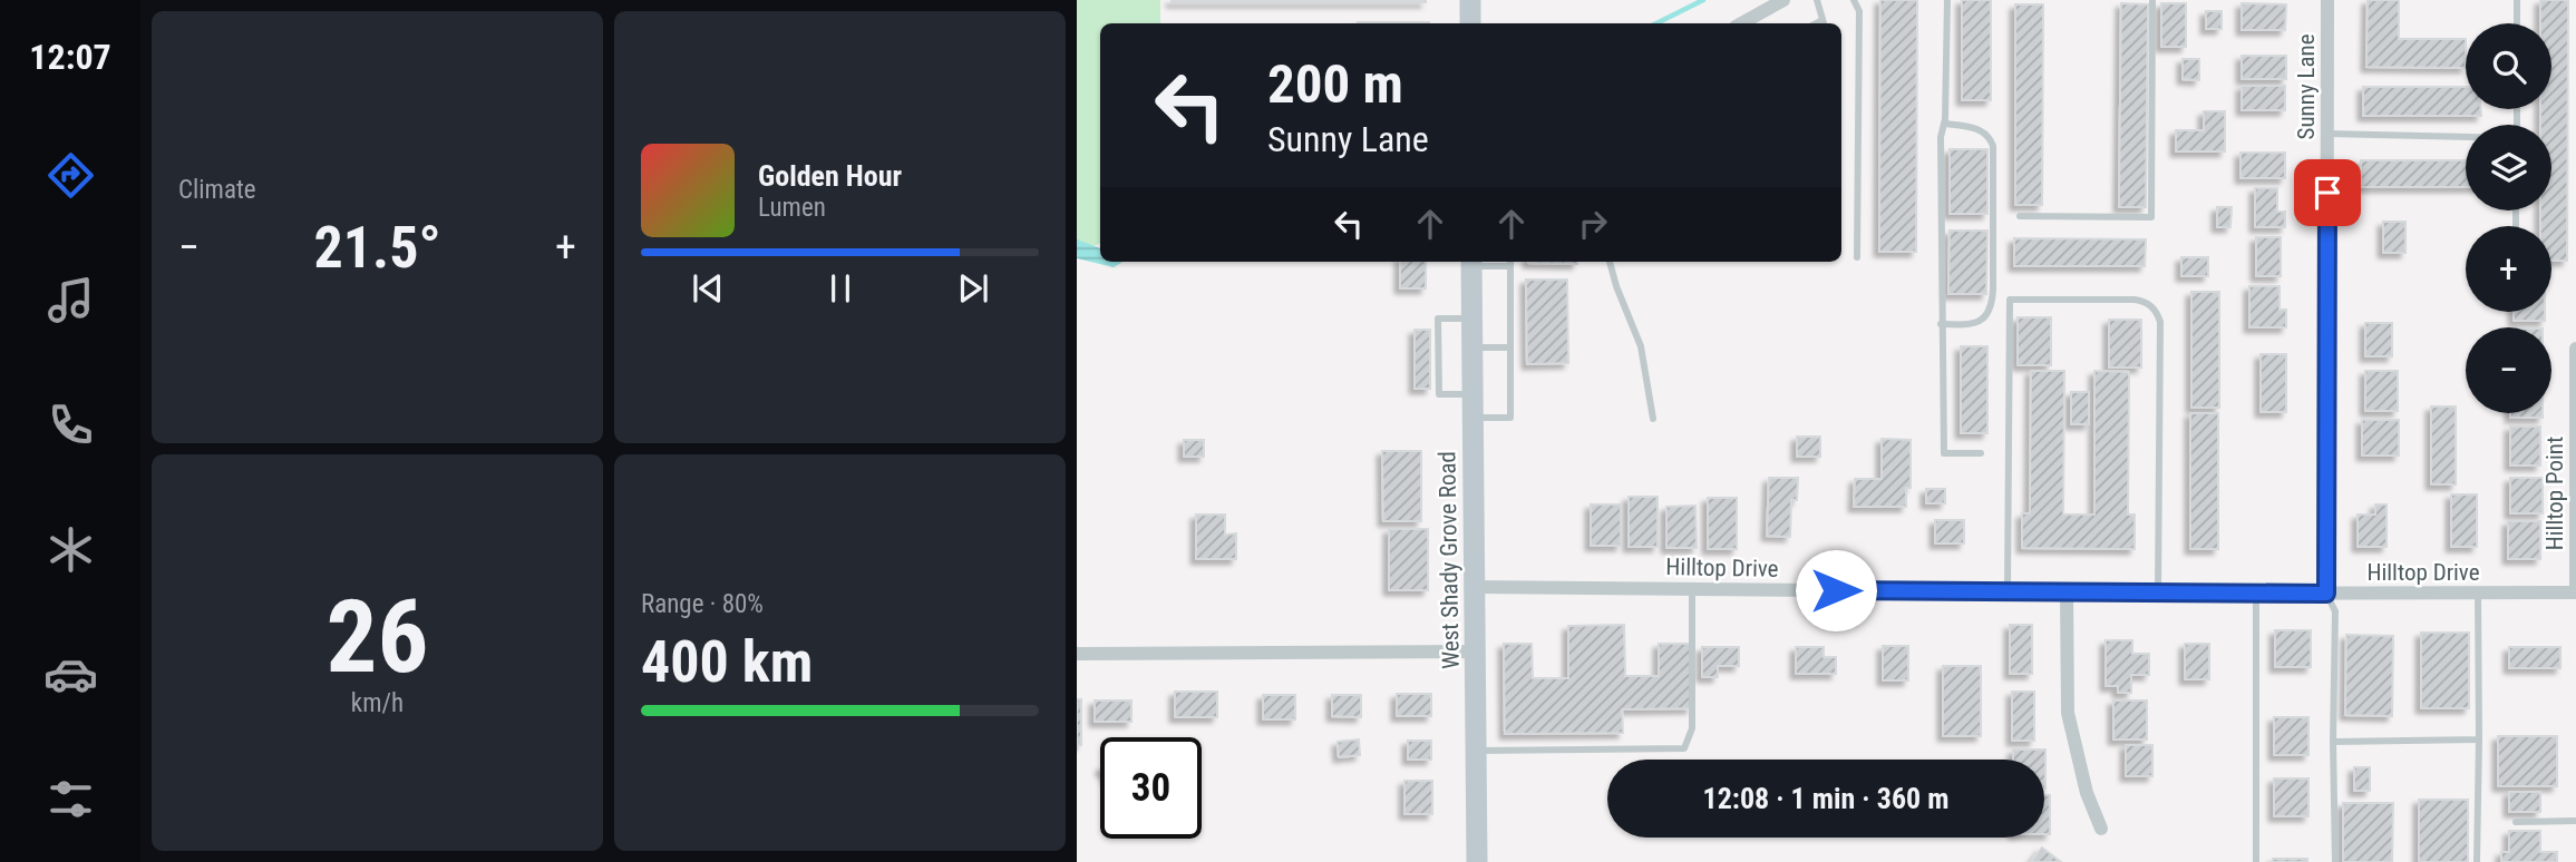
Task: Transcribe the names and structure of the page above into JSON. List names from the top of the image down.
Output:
{
  "streets": {
    "main road": ["West Shady Grove Road"],
    "street": ["Sunny Lane", "Hilltop Point", "Hilltop Drive"]
  },
  "crossings": [
    ["Sunny Lane", "Hilltop Drive"],
    ["Hilltop Point", "Hilltop Drive"],
    ["West Shady Grove Road", "Hilltop Drive"]
  ],
  "page": {
    "tabs": "12:07",
    "tile": [
      "Climate",
      ["26", "km/h"],
      ["Range · 80%", "400 km"]
    ],
    "map_buttons": ["+", "−"],
    "turn": ["200 m", "Sunny Lane"],
    "song": ["Golden Hour", "Lumen"],
    "heat": ["−", "21.5°", "+"],
    "limit": "30",
    "trip": "12:08 · 1 min · 360 m"
  }
}
